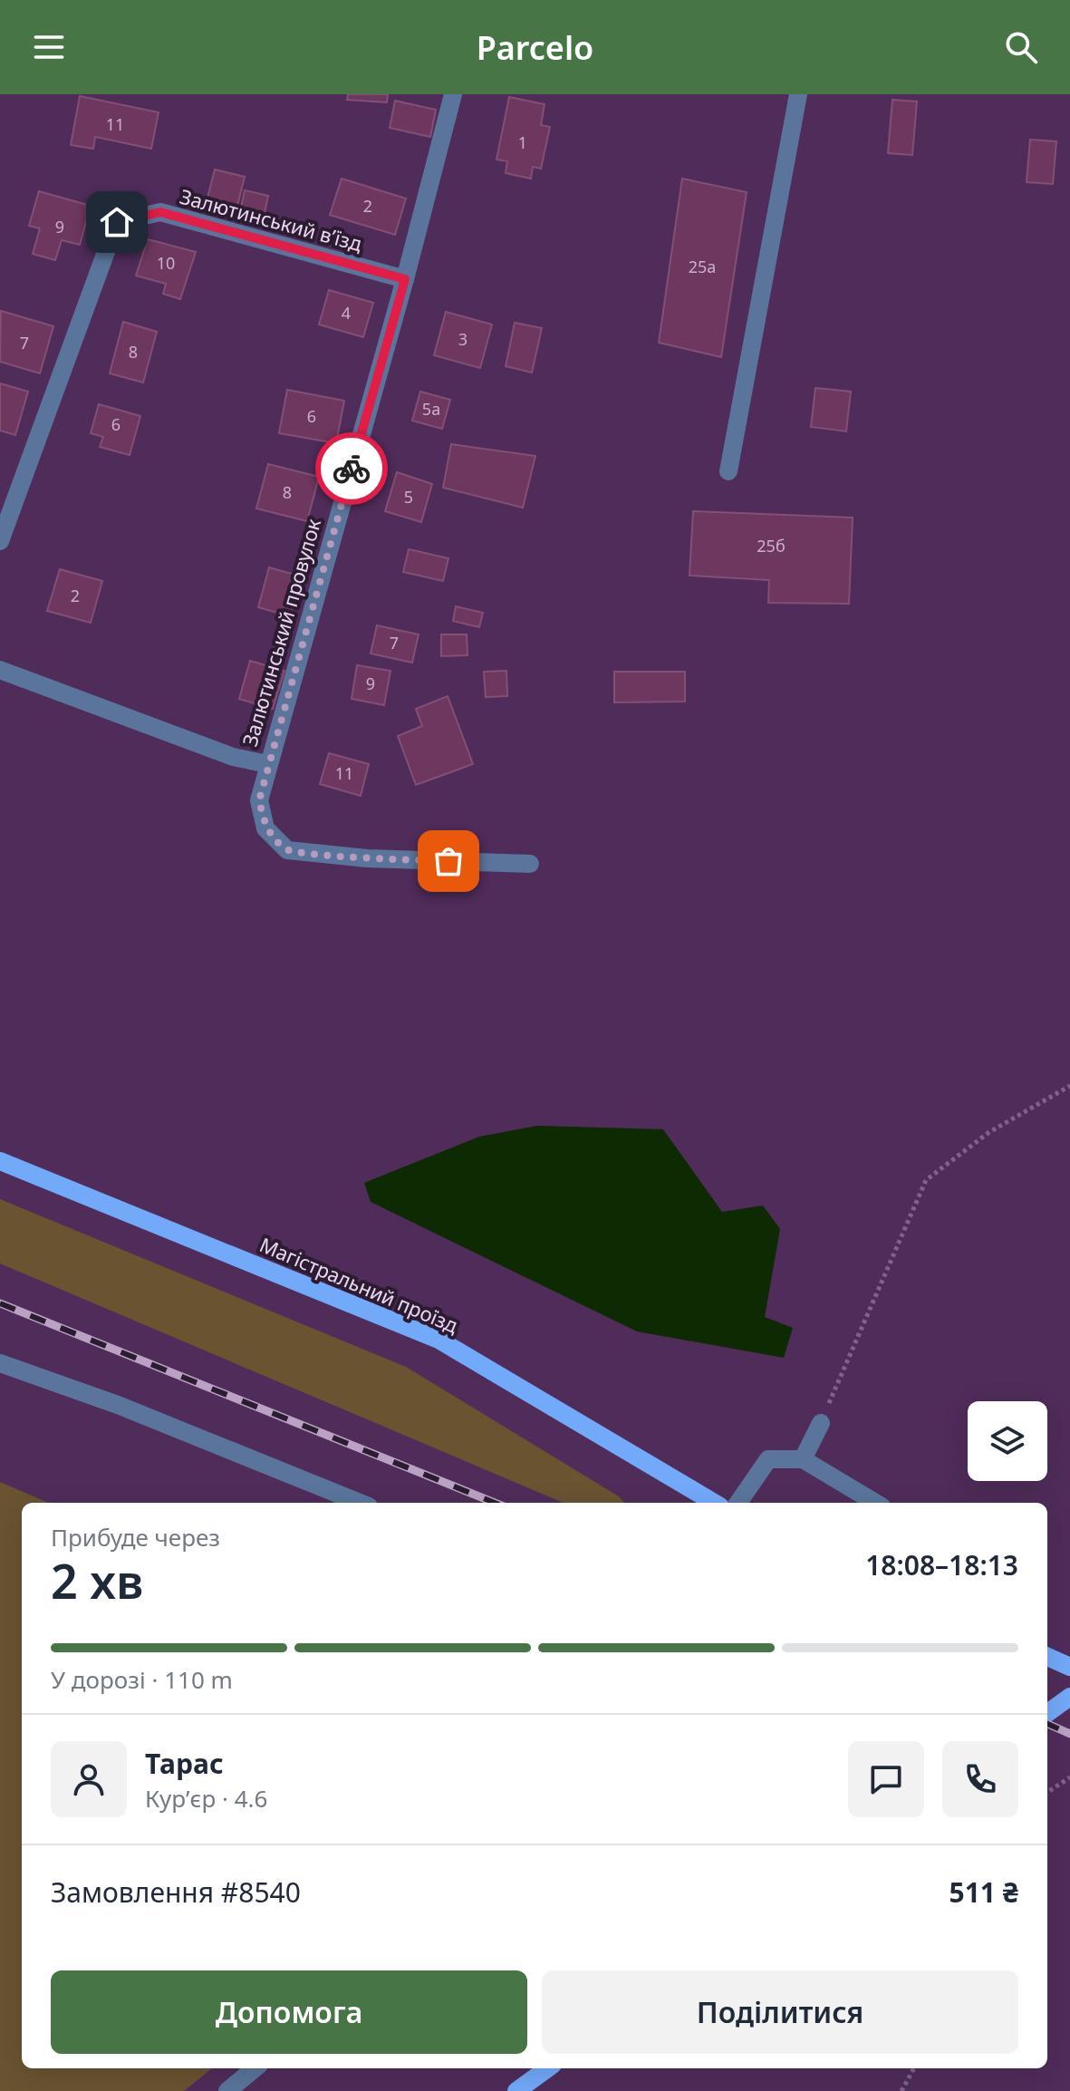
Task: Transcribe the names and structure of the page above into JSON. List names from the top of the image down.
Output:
{
  "streets": {
    "main road": ["Магістральний проїзд"],
    "street": ["Залютинський в’їзд", "Залютинський провулок"]
  },
  "crossings": [
    ["Залютинський в’їзд", "Залютинський провулок"]
  ],
  "house_numbers": [
    "11",
    "1",
    "2",
    "9",
    "10",
    "25а",
    "4",
    "3",
    "7",
    "8",
    "5а",
    "6",
    "6",
    "8",
    "5",
    "25б",
    "2",
    "7",
    "9",
    "11"
  ],
  "page": {
    "header": "Parcelo",
    "heading": ["2 хв", "Прибуде через", "18:08–18:13"],
    "panel": [
      "Тарас",
      "Кур’єр · 4.6",
      "Замовлення #8540",
      "511 ₴"
    ],
    "bar": "У дорозі · 110 m",
    "buttons": ["Допомога", "Поділитися"]
  }
}
